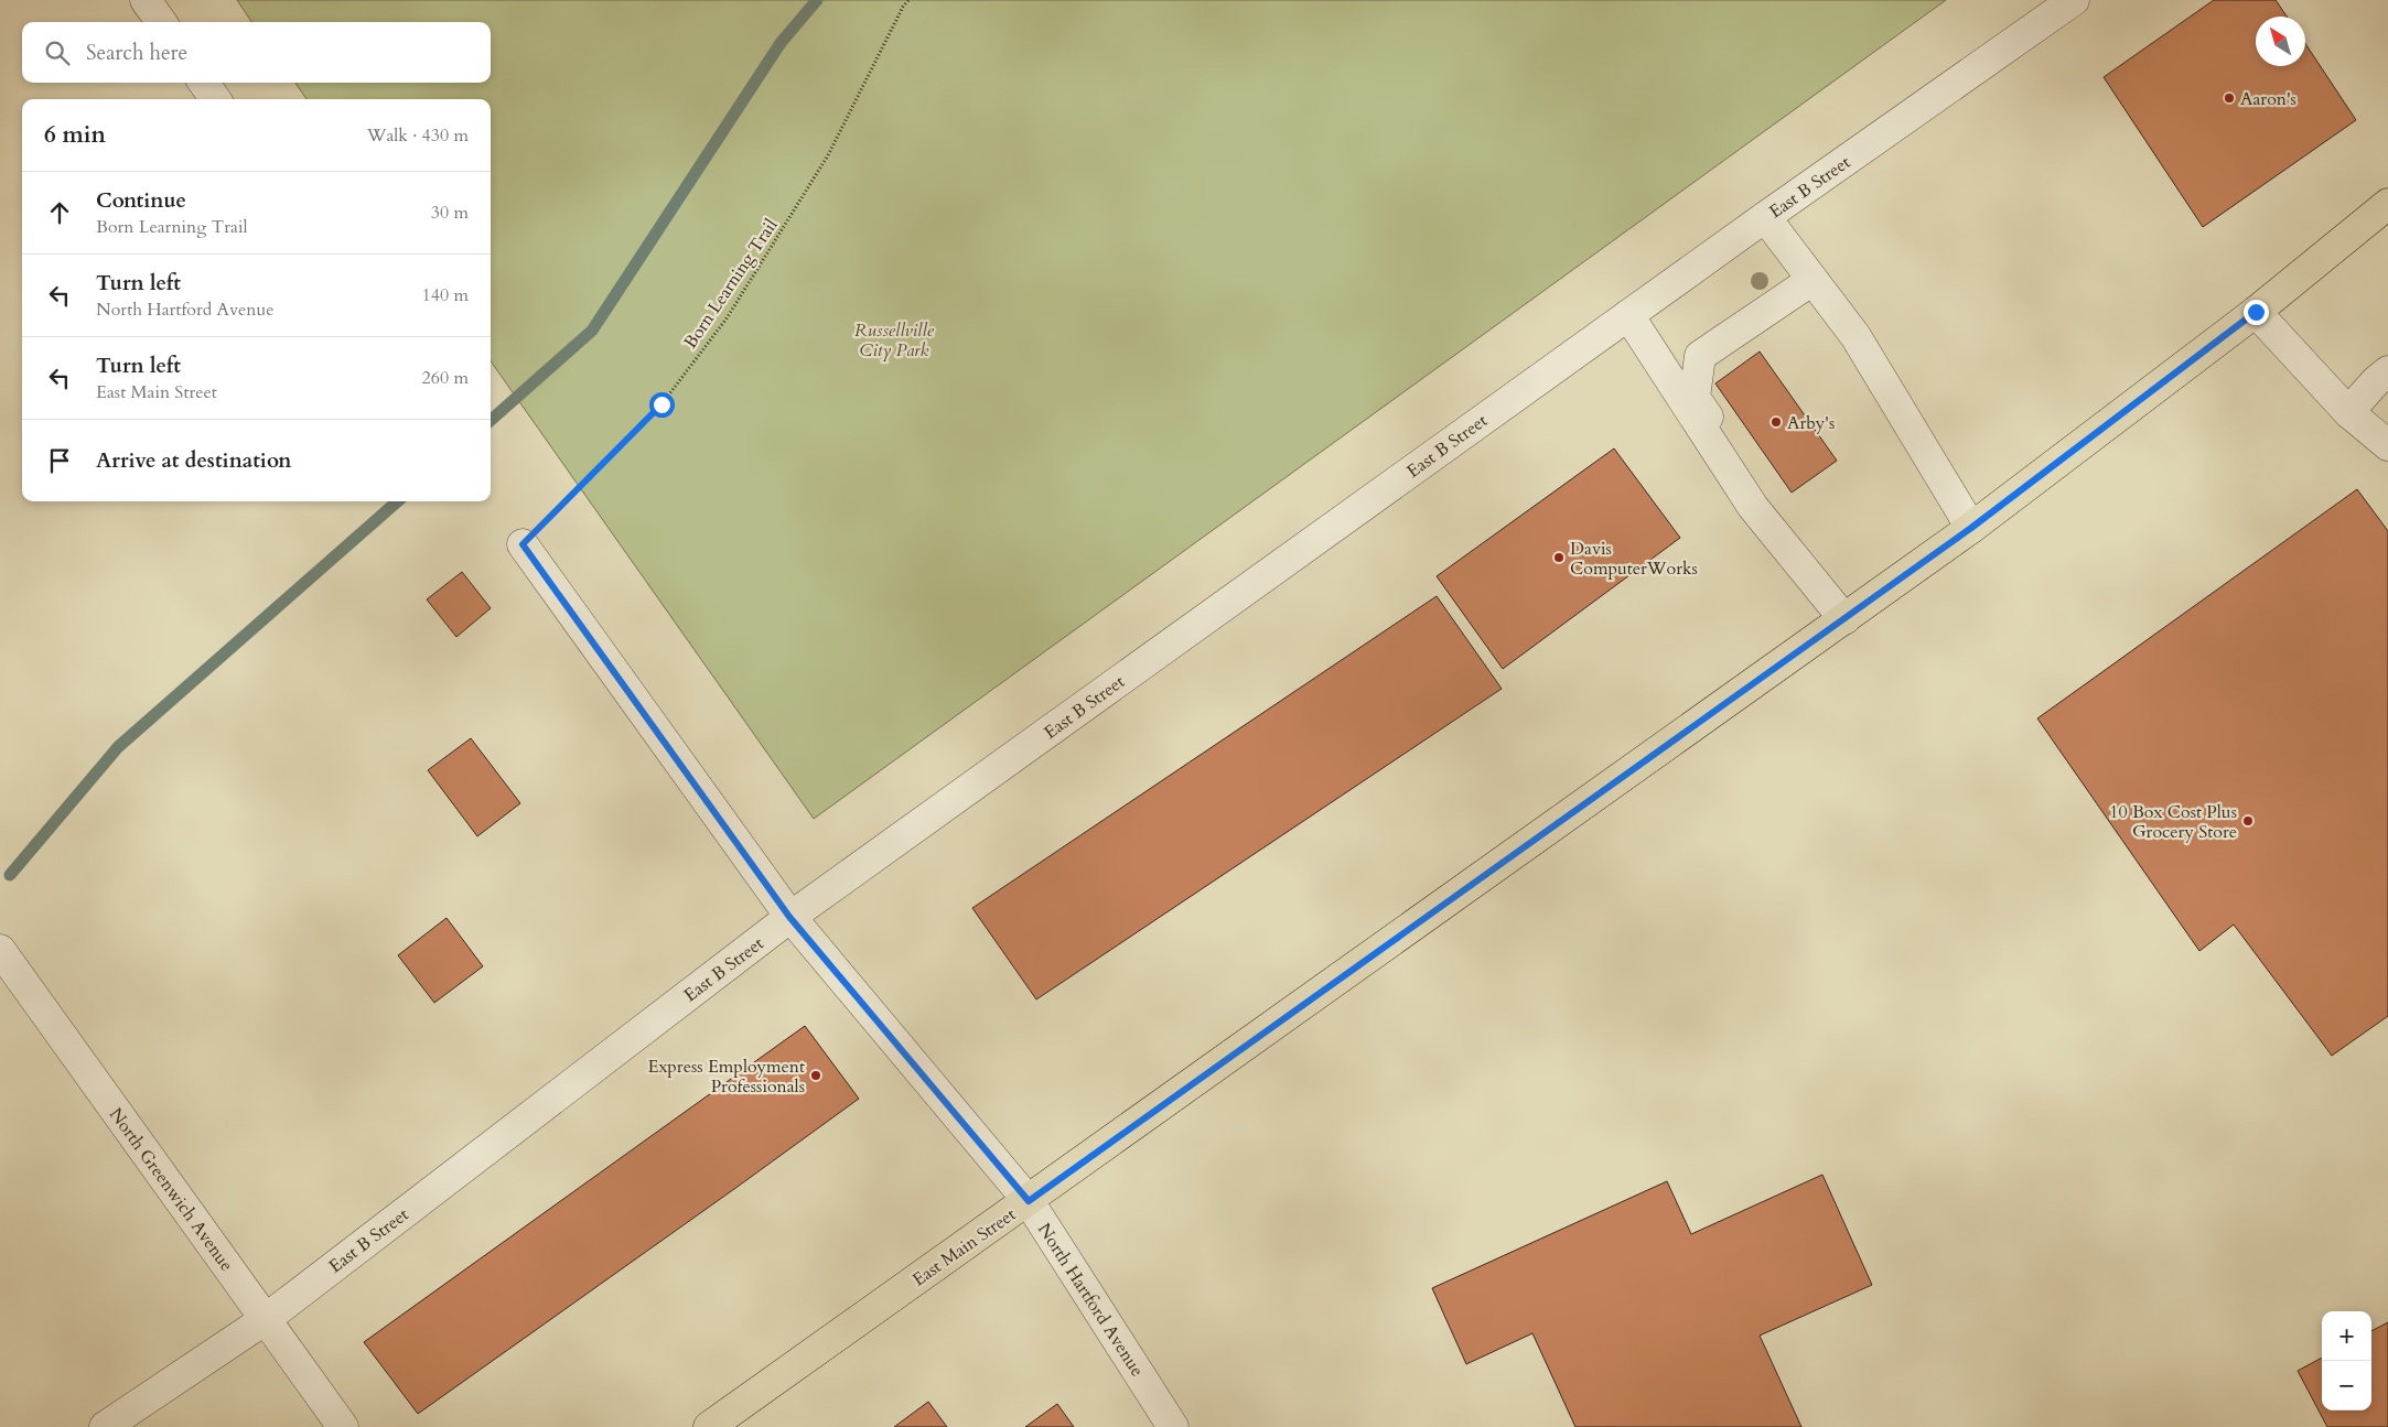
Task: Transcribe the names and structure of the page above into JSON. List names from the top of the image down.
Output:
{
  "streets": {
    "main road": ["East Main Street"],
    "street": ["East B Street", "North Greenwich Avenue", "North Hartford Avenue"],
    "path": ["Born Learning Trail"]
  },
  "crossings": [
    ["East B Street", "North Greenwich Avenue"],
    ["East B Street", "North Hartford Avenue"],
    ["Born Learning Trail", "North Hartford Avenue"],
    ["East Main Street", "North Hartford Avenue"]
  ],
  "parks": ["Russellville City Park"],
  "places": [
    "Aaron's",
    "Arby's",
    "Davis ComputerWorks",
    "10 Box Cost Plus Grocery Store",
    "Express Employment Professionals"
  ],
  "north": "top left",
  "page": {
    "search": "Search here",
    "heading": ["6 min", "Walk · 430 m"],
    "list": [
      ["Continue", "Born Learning Trail", "30 m"],
      ["Turn left", "North Hartford Avenue", "140 m"],
      ["Turn left", "East Main Street", "260 m"],
      "Arrive at destination"
    ],
    "map_buttons": ["+", "−"]
  }
}
